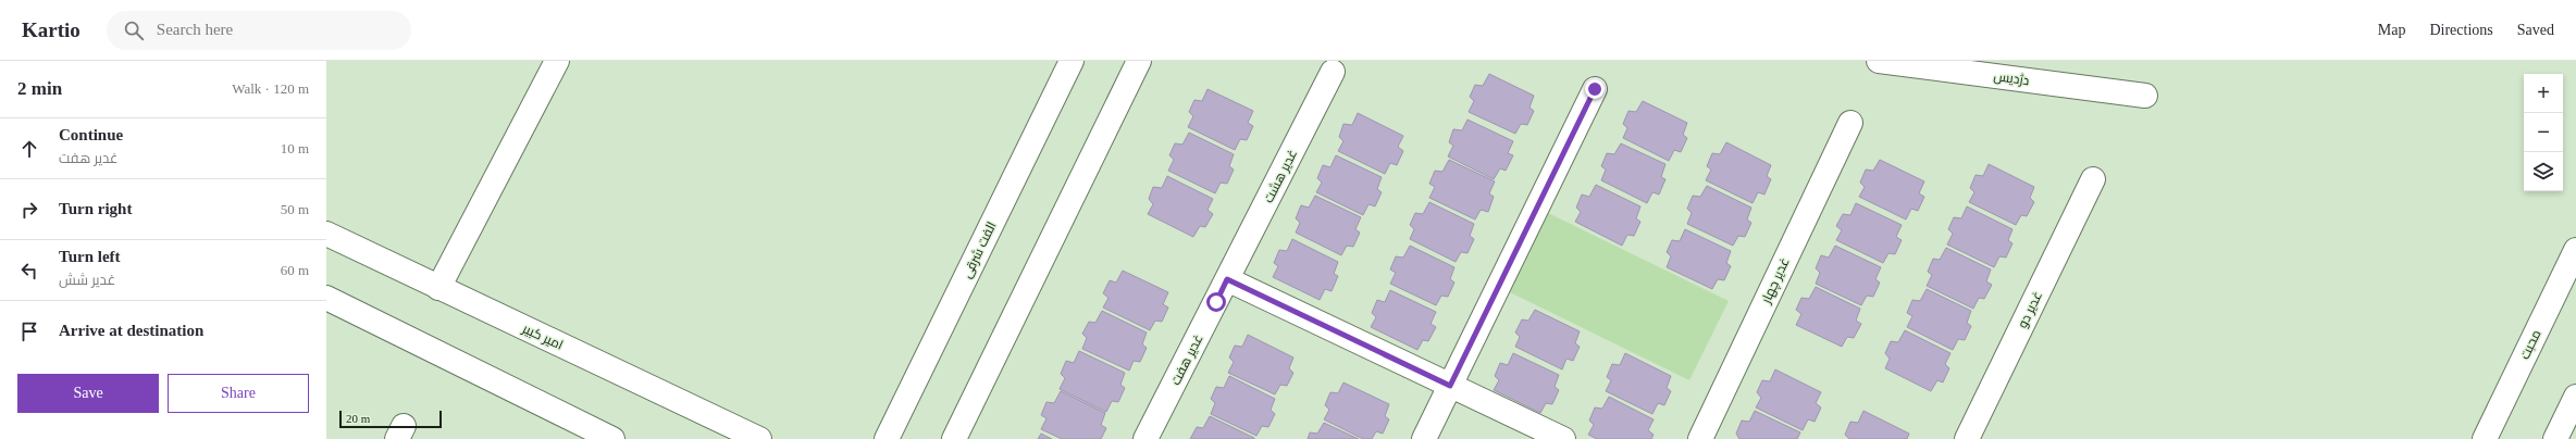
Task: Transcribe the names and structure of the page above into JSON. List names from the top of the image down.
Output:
{
  "streets": {
    "street": [
      "دژدیس",
      "غدیر هشت",
      "الفت شرقی",
      "غدیر چهار",
      "غدیر دو",
      "امیر کبیر",
      "محبت",
      "غدیر هفت"
    ]
  },
  "crossings": [
    ["غدیر هشت", "غدیر هفت"]
  ],
  "scale_bar": "20 m",
  "page": {
    "header": "Kartio",
    "search": "Search here",
    "nav": ["Map", "Directions", "Saved"],
    "heading": ["2 min", "Walk · 120 m"],
    "map_buttons": ["+", "−"],
    "list": [
      ["Continue", "غدیر هفت", "10 m"],
      ["Turn right", "50 m"],
      ["Turn left", "غدیر شش", "60 m"],
      "Arrive at destination"
    ],
    "buttons": ["Save", "Share"],
    "scale": "20 m"
  }
}
